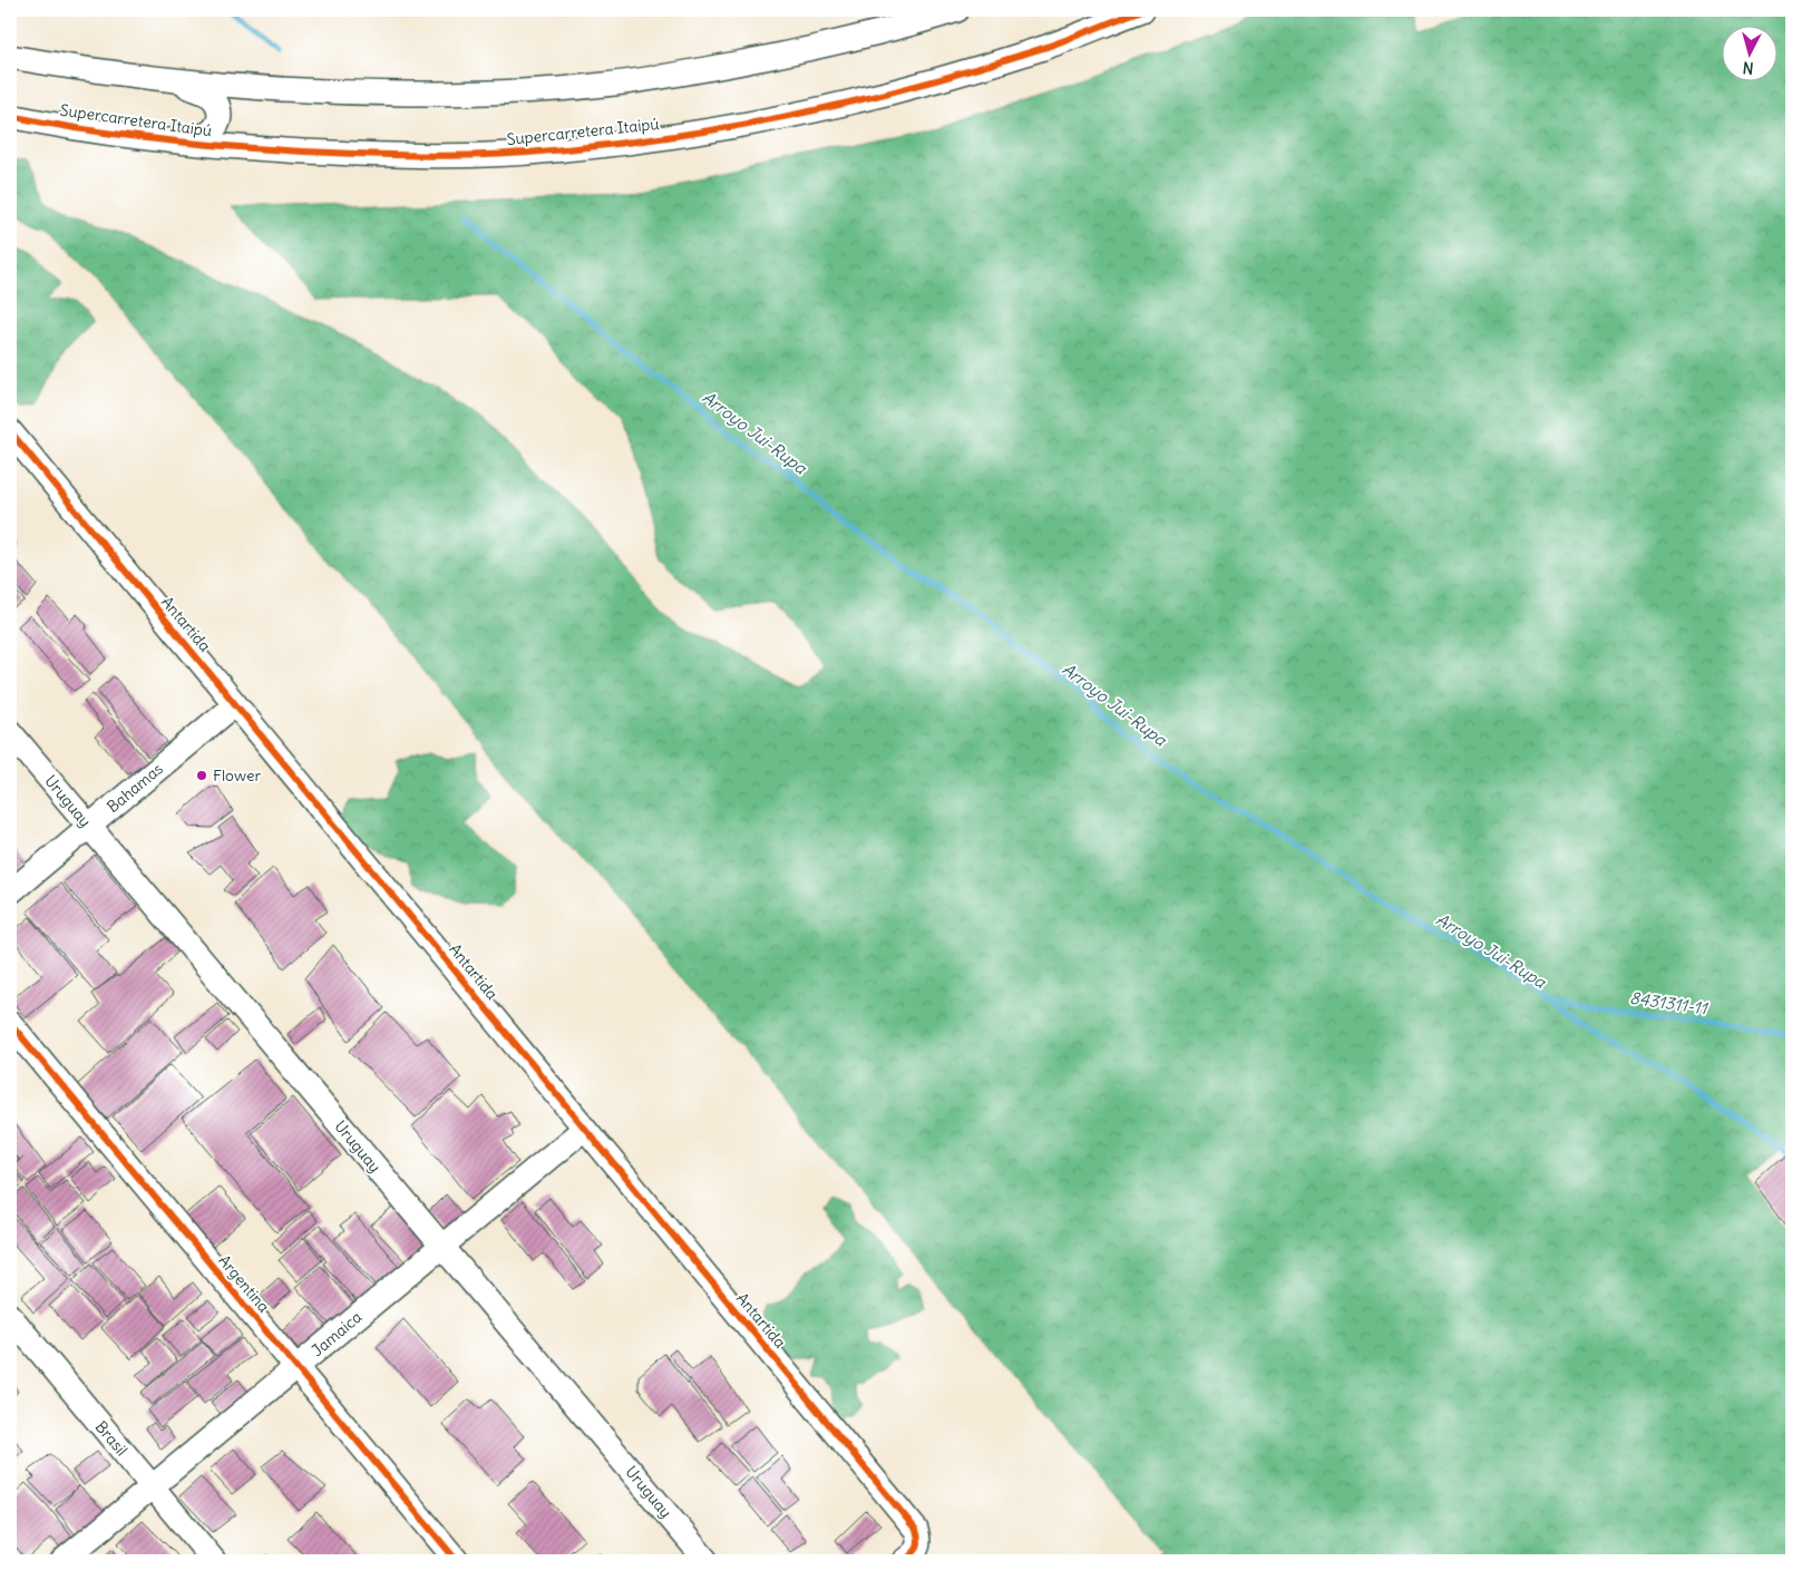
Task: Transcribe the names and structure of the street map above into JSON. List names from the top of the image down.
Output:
{
  "streets": {
    "street": [
      "Supercarretera Itaipú",
      "Antartida",
      "Bahamas",
      "Uruguay",
      "Argentina",
      "Jamaica",
      "Brasil"
    ]
  },
  "crossings": [
    ["Antartida", "Bahamas"],
    ["Antartida", "Jamaica"],
    ["Bahamas", "Uruguay"],
    ["Uruguay", "Jamaica"],
    ["Argentina", "Jamaica"],
    ["Jamaica", "Brasil"]
  ],
  "water": ["Arroyo Jui-Rupa", "8431311-11"],
  "places": ["Flower"],
  "north": "bottom"
}
